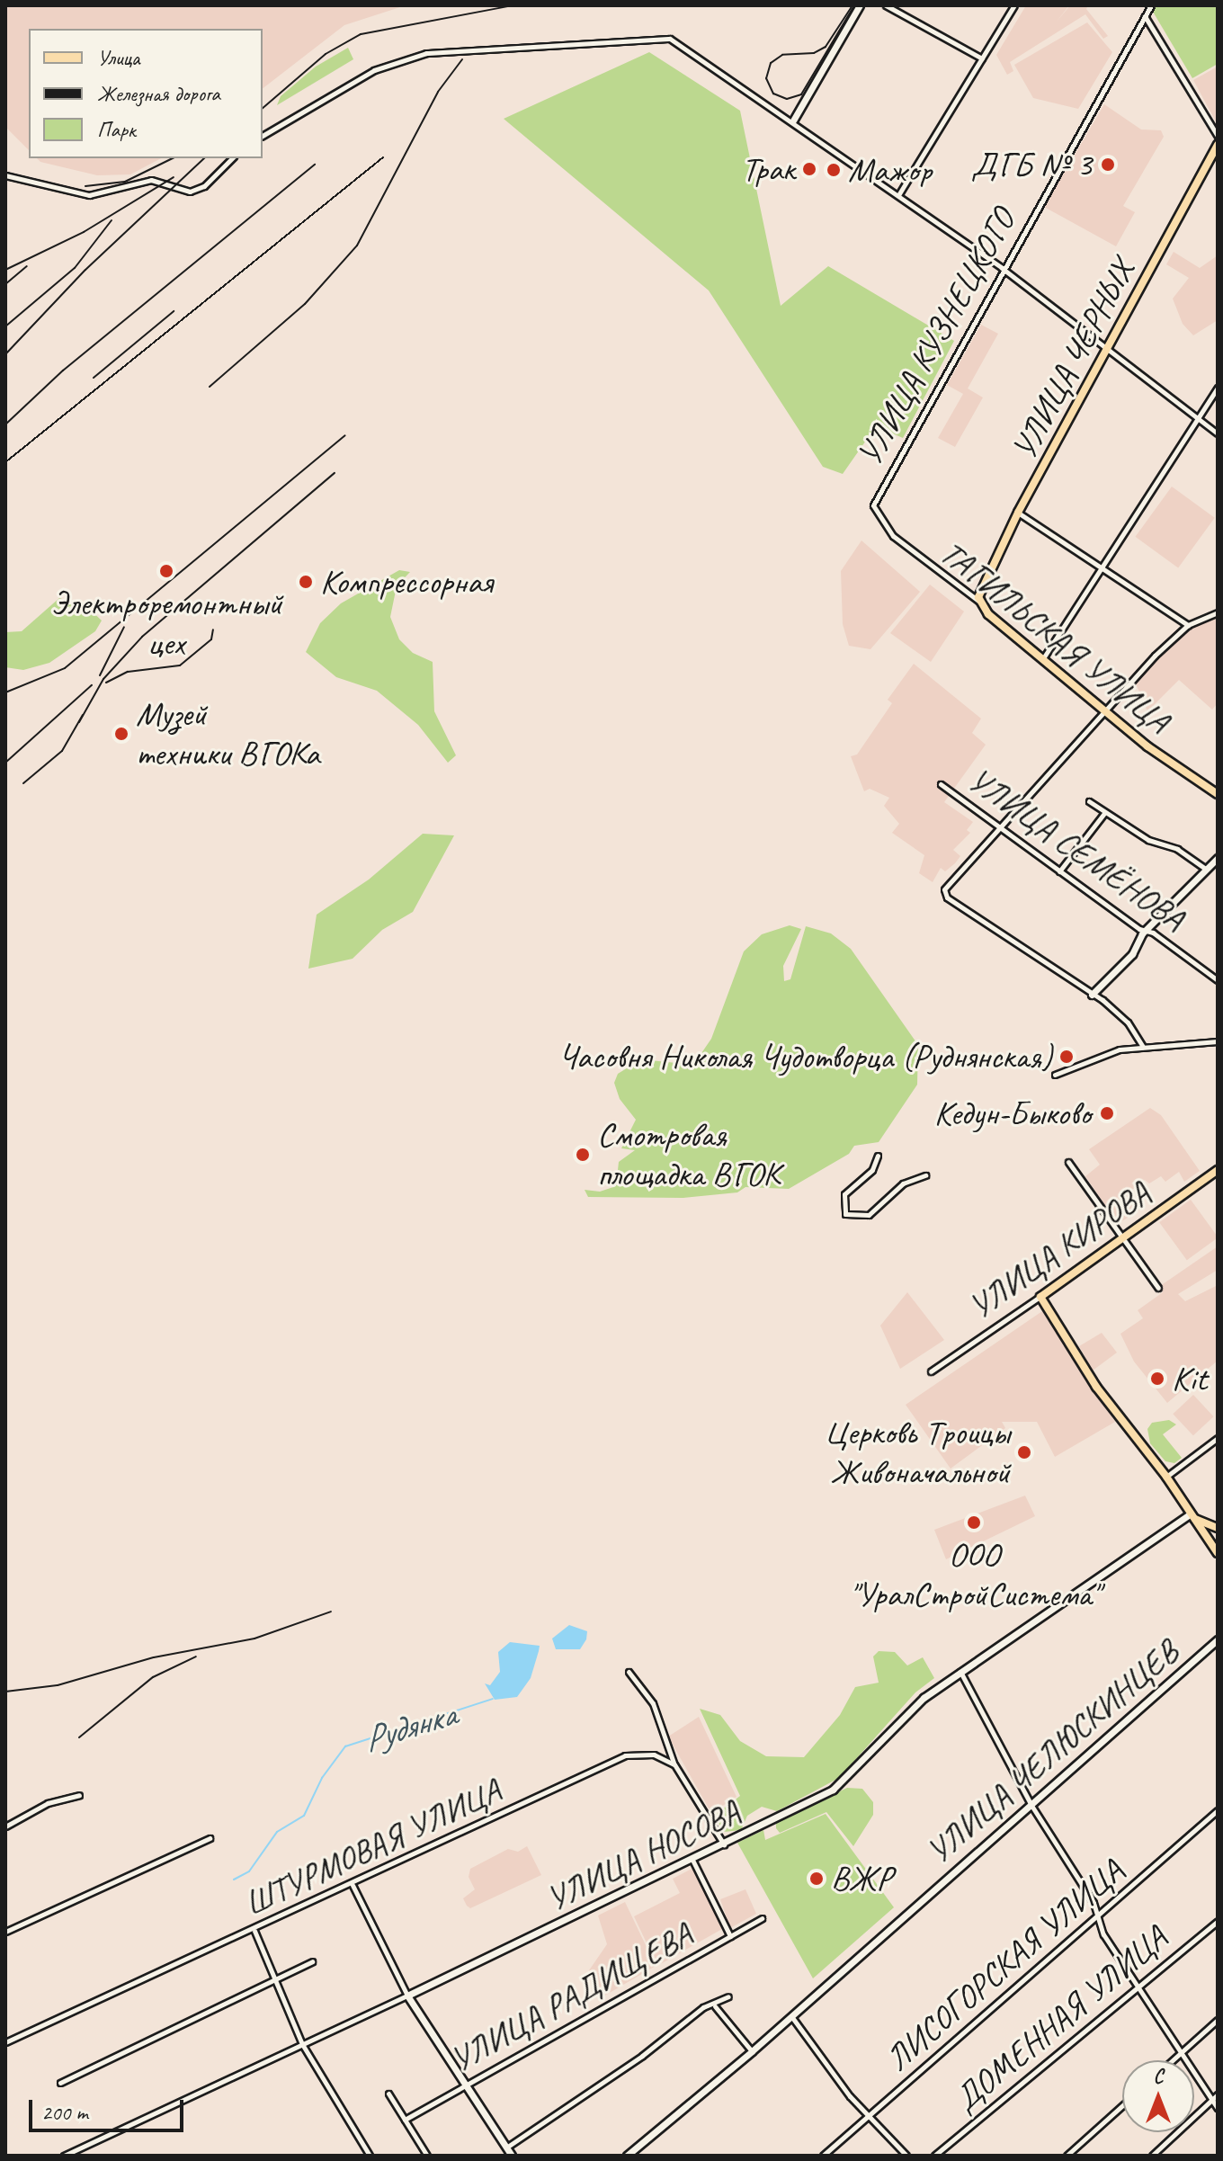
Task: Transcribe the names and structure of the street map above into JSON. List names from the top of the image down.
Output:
{
  "streets": {
    "main road": ["УЛИЦА ЧЕРНЫХ", "ТАГИЛЬСКАЯ УЛИЦА", "УЛИЦА КИРОВА"],
    "street": [
      "УЛИЦА КУЗНЕЦКОГО",
      "УЛИЦА СЕМЁНОВА",
      "УЛИЦА ЧЕЛЮСКИНЦЕВ",
      "ШТУРМОВАЯ УЛИЦА",
      "УЛИЦА НОСОВА",
      "ЛИСОГОРСКАЯ УЛИЦА",
      "УЛИЦА РАДИЩЕВА",
      "ДОМЕННАЯ УЛИЦА"
    ]
  },
  "crossings": [
    ["УЛИЦА КУЗНЕЦКОГО", "ТАГИЛЬСКАЯ УЛИЦА"],
    ["УЛИЦА ЧЕРНЫХ", "ТАГИЛЬСКАЯ УЛИЦА"]
  ],
  "water": ["Рудянка"],
  "places": [
    "ДГБ № 3",
    "Трак",
    "Мажор",
    "Электроремонтный цех",
    "Компрессорная",
    "Музей техники ВГОКа",
    "Часовня Николая Чудотворца (Руднянская)",
    "Кедун-Быково",
    "Смотровая площадка ВГОК",
    "Kit",
    "Церковь Троицы Живоначальной",
    "ООО \"УралСтройСистема\"",
    "ВЖР"
  ],
  "legend": ["Улица", "Железная дорога", "Парк"],
  "scale_bar": "200 m",
  "north": "top"
}
